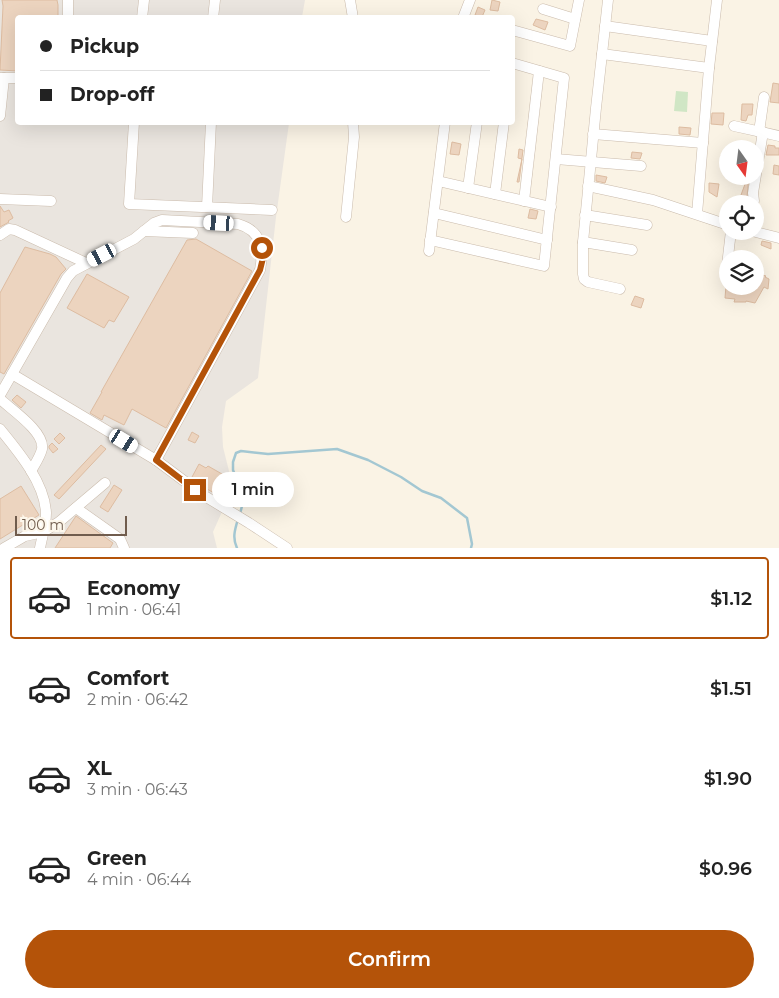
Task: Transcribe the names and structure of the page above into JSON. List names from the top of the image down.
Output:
{
  "scale_bar": "100 m",
  "north": "bottom",
  "page": {
    "banner": ["Pickup", "Drop-off"],
    "bubble": "1 min",
    "scale": "100 m",
    "list": [
      {
        "name": "Economy",
        "note": "1 min · 06:41",
        "value": "$1.12"
      },
      {
        "name": "Comfort",
        "note": "2 min · 06:42",
        "value": "$1.51"
      },
      {
        "name": "XL",
        "note": "3 min · 06:43",
        "value": "$1.90"
      },
      {
        "name": "Green",
        "note": "4 min · 06:44",
        "value": "$0.96"
      }
    ],
    "buttons": "Confirm"
  }
}
